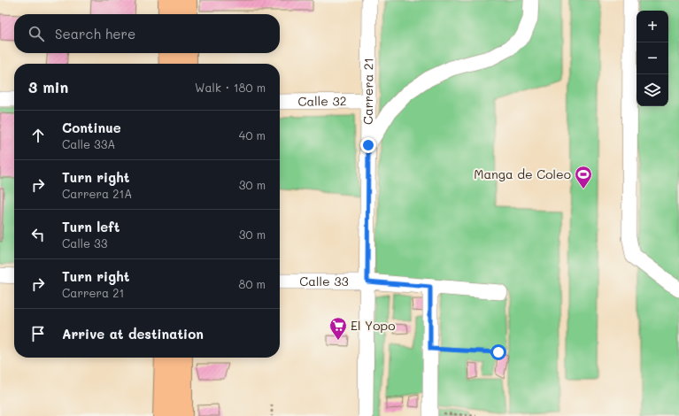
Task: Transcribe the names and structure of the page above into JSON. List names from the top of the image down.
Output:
{
  "streets": {
    "street": ["Carrera 21", "Calle 32", "Calle 33"]
  },
  "crossings": [
    ["Carrera 21", "Calle 32"],
    ["Carrera 21", "Calle 33"]
  ],
  "places": {
    "sports": ["Manga de Coleo"],
    "supermarket": ["El Yopo"]
  },
  "page": {
    "map_buttons": ["+", "−"],
    "search": "Search here",
    "heading": ["3 min", "Walk · 180 m"],
    "list": [
      ["Continue", "Calle 33A", "40 m"],
      ["Turn right", "Carrera 21A", "30 m"],
      ["Turn left", "Calle 33", "30 m"],
      ["Turn right", "Carrera 21", "80 m"],
      "Arrive at destination"
    ]
  }
}
